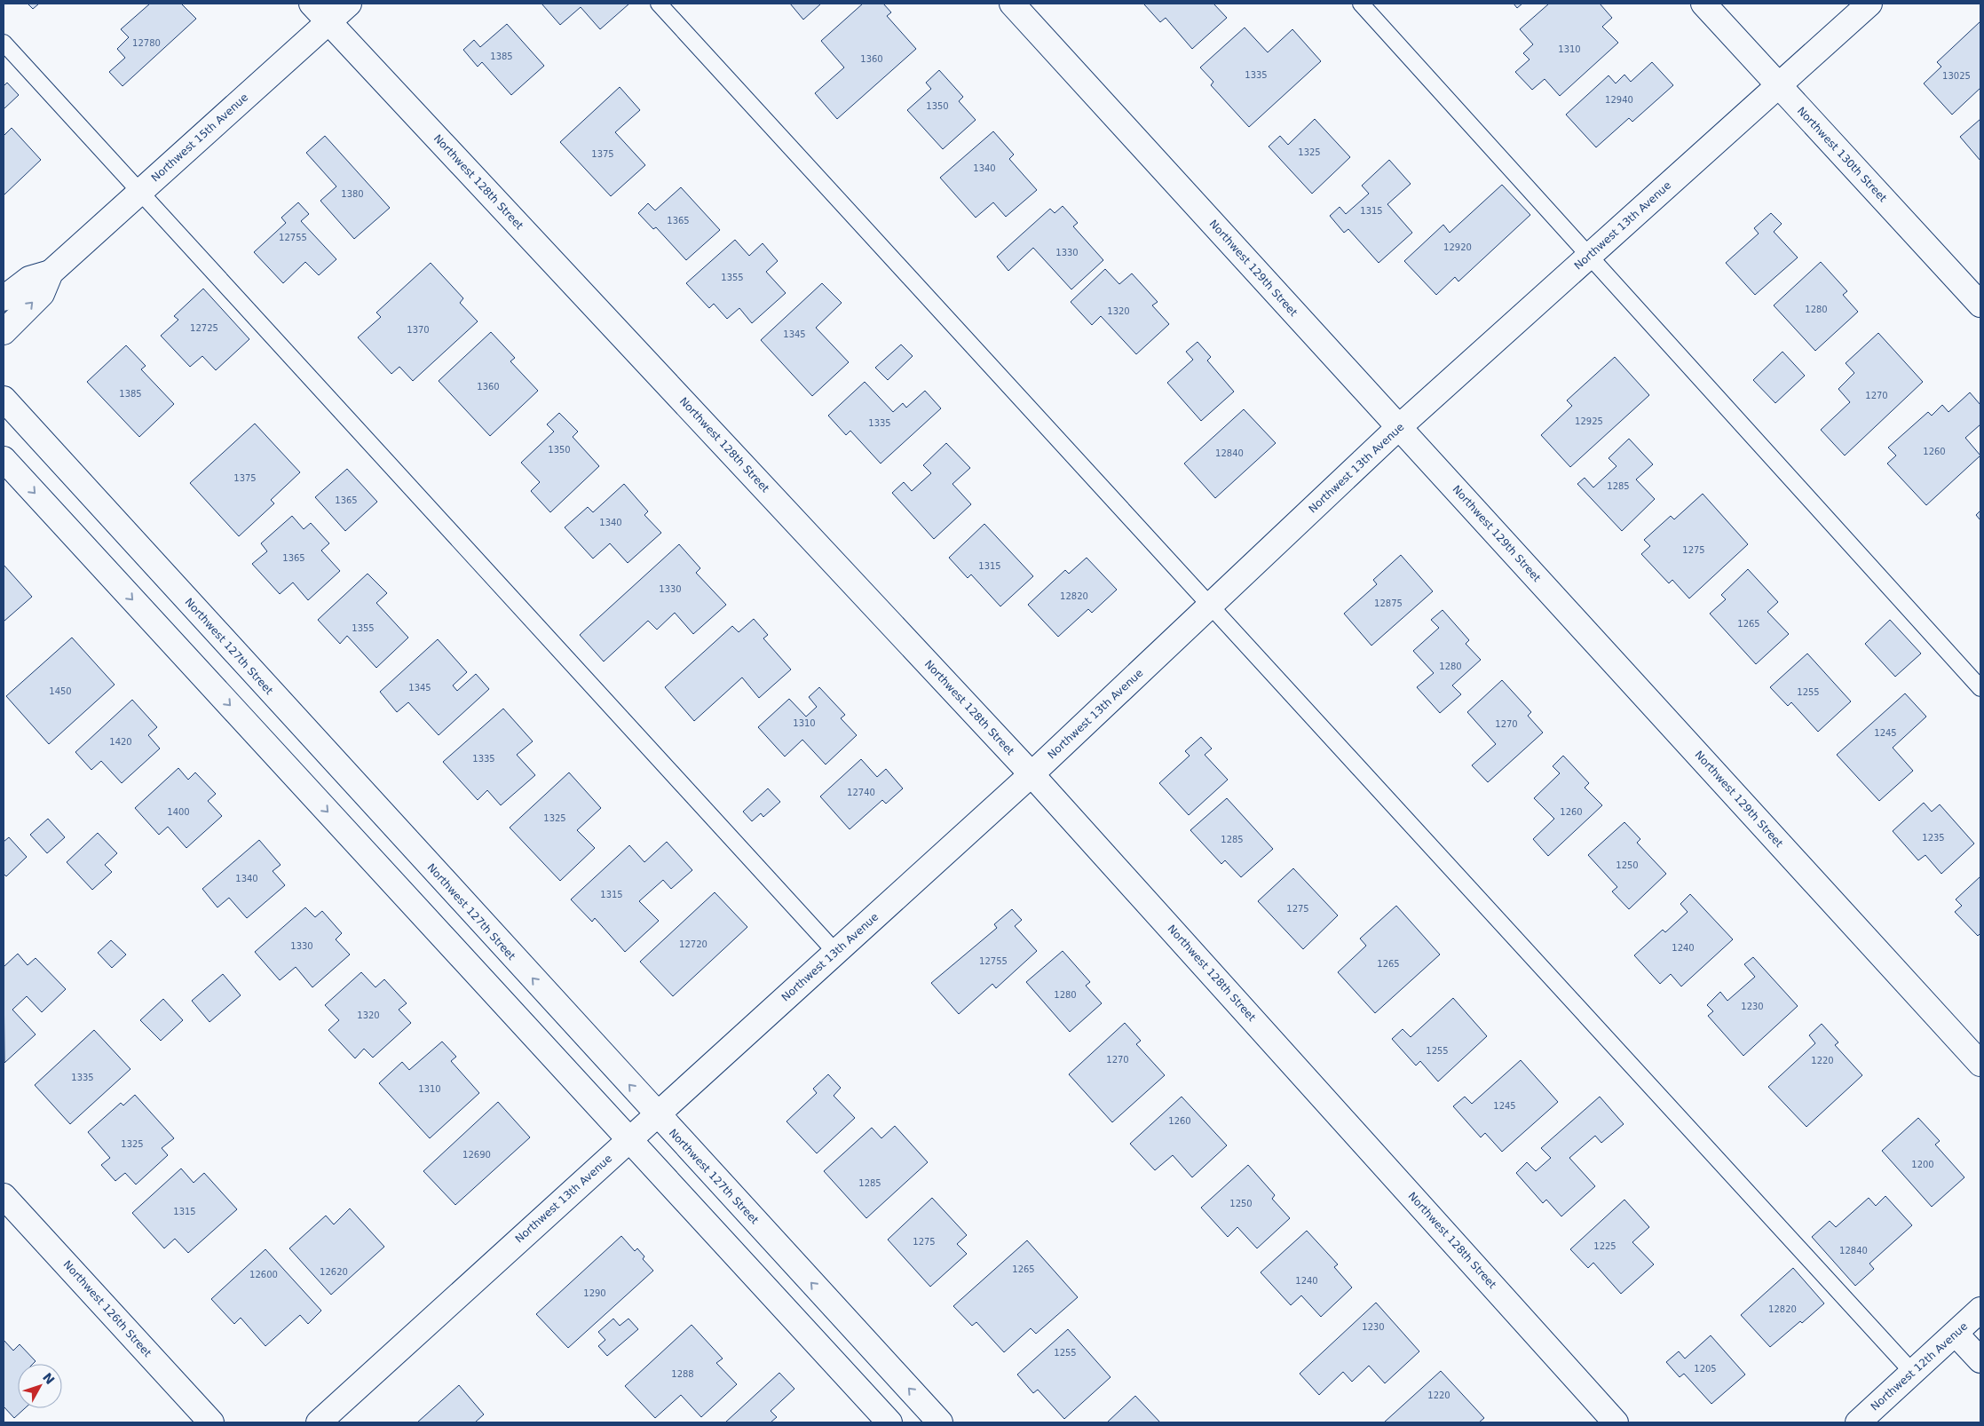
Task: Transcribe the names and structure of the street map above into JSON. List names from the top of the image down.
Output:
{
  "streets": {
    "street": [
      "Northwest 15th Avenue",
      "Northwest 130th Street",
      "Northwest 128th Street",
      "Northwest 13th Avenue",
      "Northwest 129th Street",
      "Northwest 127th Street",
      "Northwest 126th Street",
      "Northwest 12th Avenue"
    ]
  },
  "crossings": [
    ["Northwest 15th Avenue", "Northwest 128th Street"],
    ["Northwest 130th Street", "Northwest 13th Avenue"],
    ["Northwest 128th Street", "Northwest 13th Avenue"],
    ["Northwest 13th Avenue", "Northwest 129th Street"],
    ["Northwest 13th Avenue", "Northwest 127th Street"]
  ],
  "house_numbers": [
    "12780",
    "1310",
    "1385",
    "1360",
    "1335",
    "13025",
    "12940",
    "1350",
    "1325",
    "1375",
    "1340",
    "1380",
    "1315",
    "1365",
    "12755",
    "12920",
    "1330",
    "1355",
    "1280",
    "1320",
    "12725",
    "1370",
    "1345",
    "1360",
    "1385",
    "1270",
    "12925",
    "1335",
    "1350",
    "1260",
    "12840",
    "1375",
    "1285",
    "1365",
    "1340",
    "1275",
    "1365",
    "1315",
    "1330",
    "12820",
    "12875",
    "1265",
    "1355",
    "1280",
    "1345",
    "1450",
    "1255",
    "1310",
    "1270",
    "1245",
    "1420",
    "1335",
    "12740",
    "1400",
    "1260",
    "1325",
    "1235",
    "1285",
    "1250",
    "1340",
    "1315",
    "1275",
    "12720",
    "1330",
    "1240",
    "12755",
    "1265",
    "1280",
    "1230",
    "1320",
    "1255",
    "1270",
    "1220",
    "1335",
    "1310",
    "1245",
    "1260",
    "1325",
    "12690",
    "1200",
    "1285",
    "1250",
    "1315",
    "1275",
    "1225",
    "12840",
    "1265",
    "12620",
    "12600",
    "1240",
    "1290",
    "12820",
    "1230",
    "1255",
    "1205",
    "1288",
    "1220"
  ],
  "north": "top right"
}
